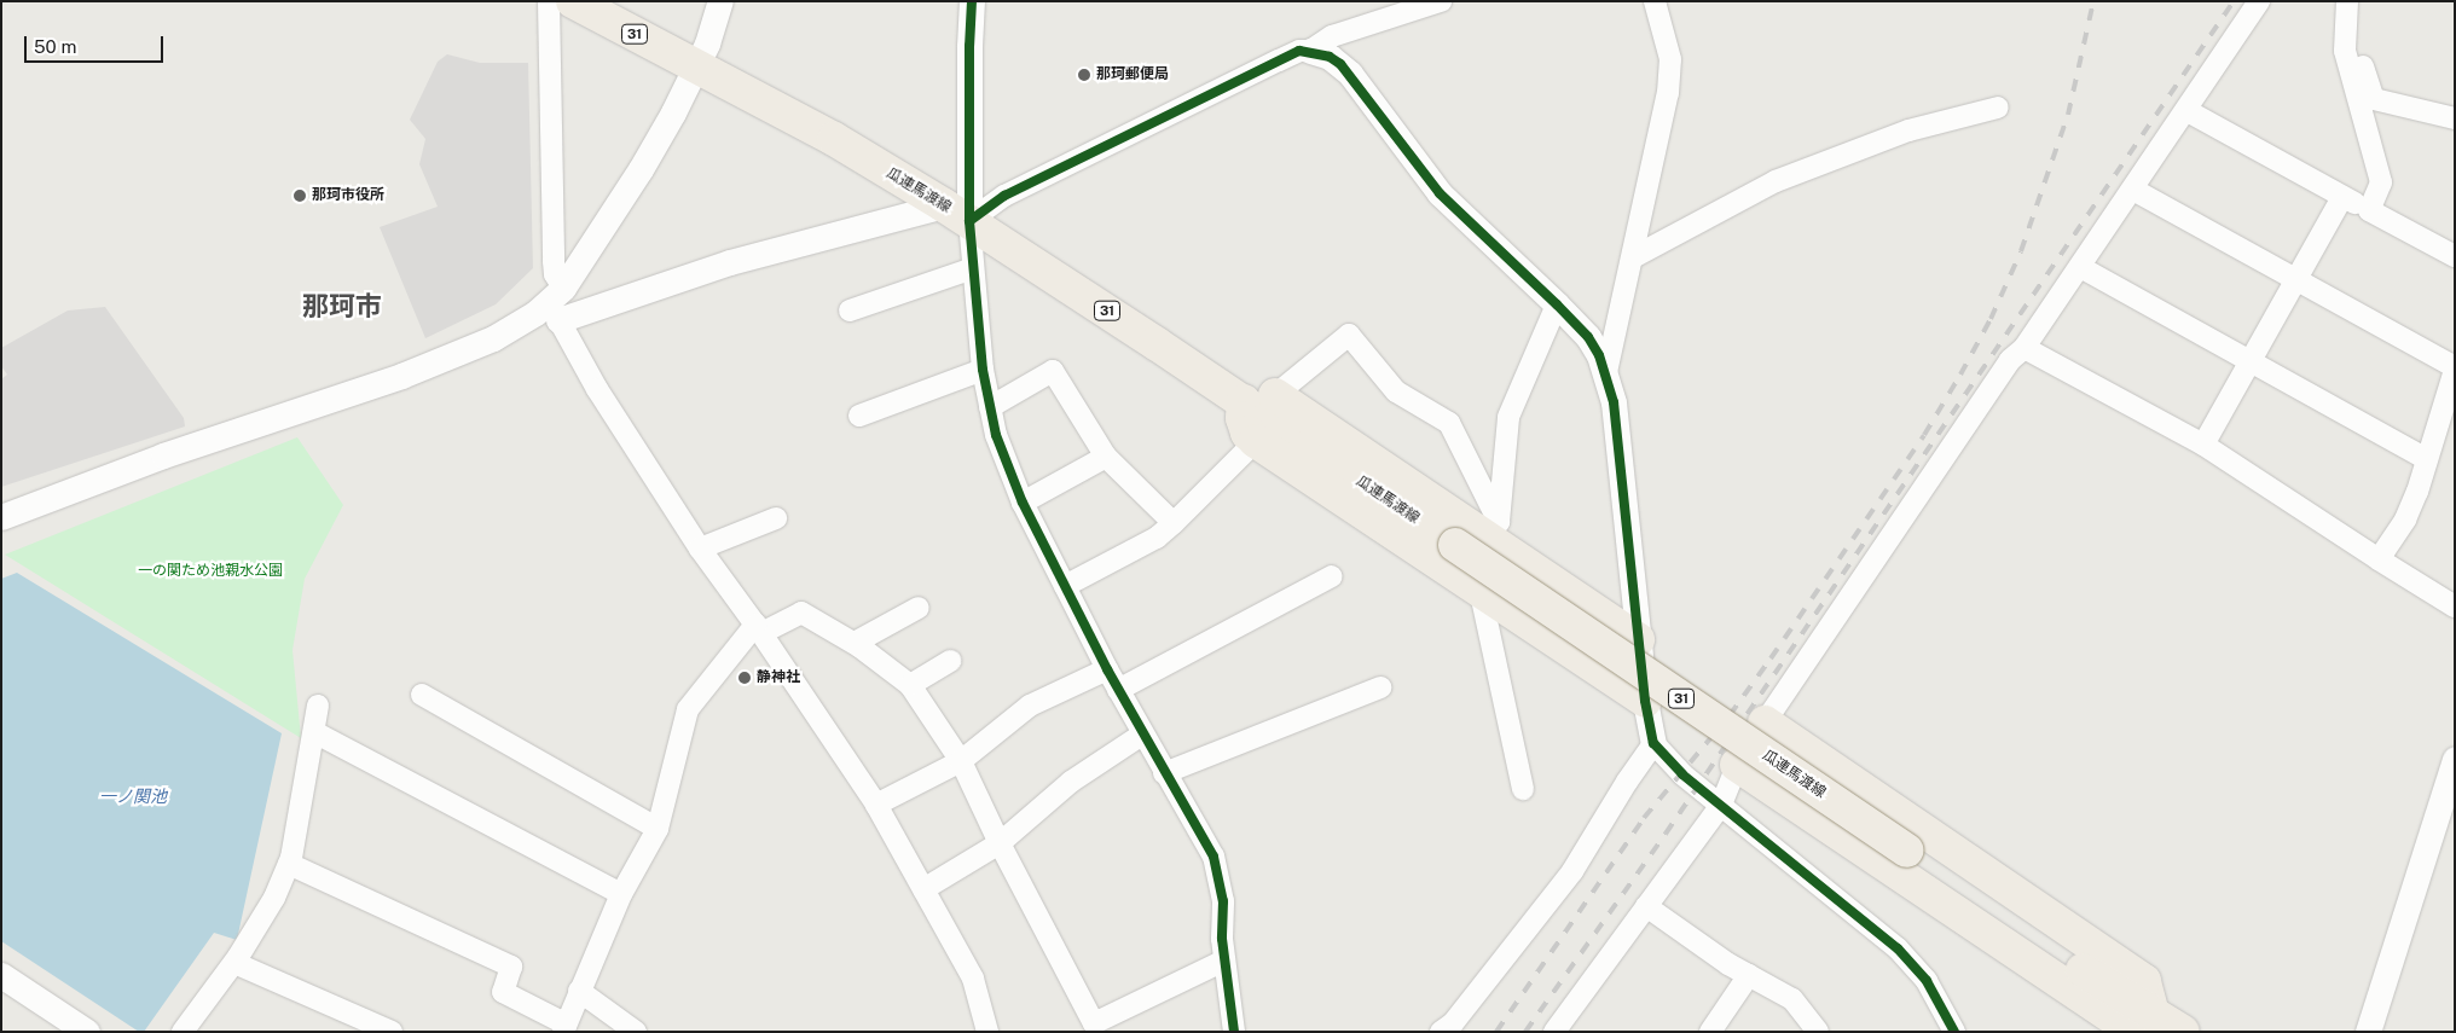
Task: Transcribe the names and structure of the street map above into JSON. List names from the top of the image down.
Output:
{
  "streets": {
    "main road": ["31", "瓜連馬渡線"]
  },
  "districts": ["那珂市"],
  "water": ["一ノ関池"],
  "parks": ["一の関ため池親水公園"],
  "places": ["那珂郵便局", "那珂市役所", "静神社"],
  "scale_bar": "50 m"
}
